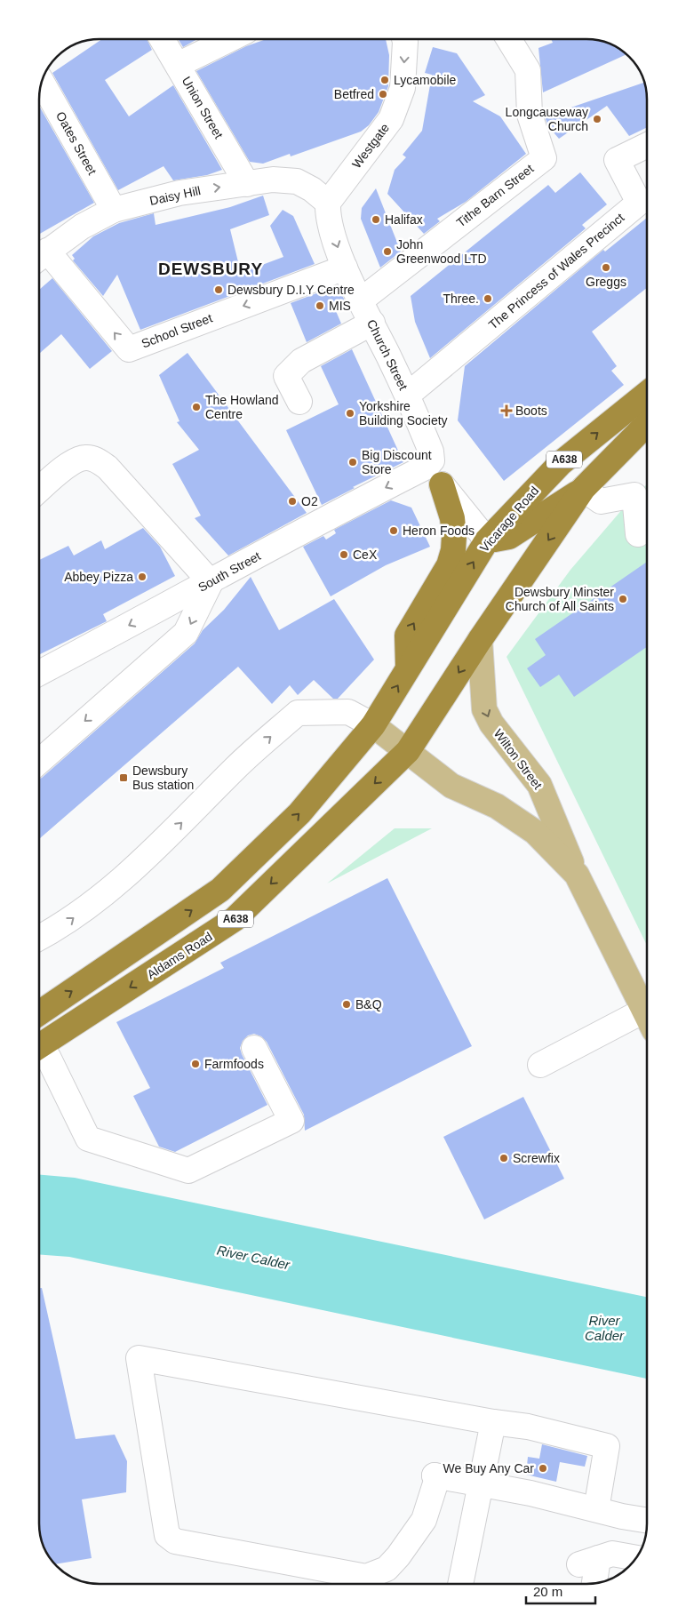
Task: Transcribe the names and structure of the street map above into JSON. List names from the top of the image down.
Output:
{
  "streets": {
    "highway": ["A638", "Vicarage Road", "Aldams Road"],
    "main road": ["Wilton Street"],
    "street": [
      "Union Street",
      "Oates Street",
      "Westgate",
      "Daisy Hill",
      "Tithe Barn Street",
      "The Princess of Wales Precinct",
      "School Street",
      "Church Street",
      "South Street"
    ]
  },
  "crossings": [
    ["Union Street", "Daisy Hill"],
    ["Oates Street", "Daisy Hill"],
    ["Westgate", "Daisy Hill"],
    ["Westgate", "Church Street"],
    ["Daisy Hill", "Church Street"],
    ["Tithe Barn Street", "Church Street"],
    ["The Princess of Wales Precinct", "Church Street"],
    ["School Street", "Church Street"],
    ["Church Street", "South Street"],
    ["A638", "Vicarage Road"],
    ["A638", "Wilton Street"],
    ["A638", "Aldams Road"],
    ["Vicarage Road", "Wilton Street"],
    ["Wilton Street", "Aldams Road"]
  ],
  "one_way": ["Westgate", "School Street", "Wilton Street"],
  "districts": ["DEWSBURY"],
  "water": ["River Calder"],
  "places": {
    "other": [
      "Lycamobile",
      "Betfred",
      "Longcauseway Church",
      "Halifax",
      "John Greenwood LTD",
      "Greggs",
      "Dewsbury D.I.Y Centre",
      "Three.",
      "MIS",
      "The Howland Centre",
      "Yorkshire Building Society",
      "Big Discount Store",
      "O2",
      "Heron Foods",
      "CeX",
      "Abbey Pizza",
      "Dewsbury Minster Church of All Saints",
      "B&Q",
      "Farmfoods",
      "Screwfix",
      "We Buy Any Car"
    ],
    "health": ["Boots"],
    "transit": ["Dewsbury Bus station"]
  },
  "scale_bar": "20 m"
}
